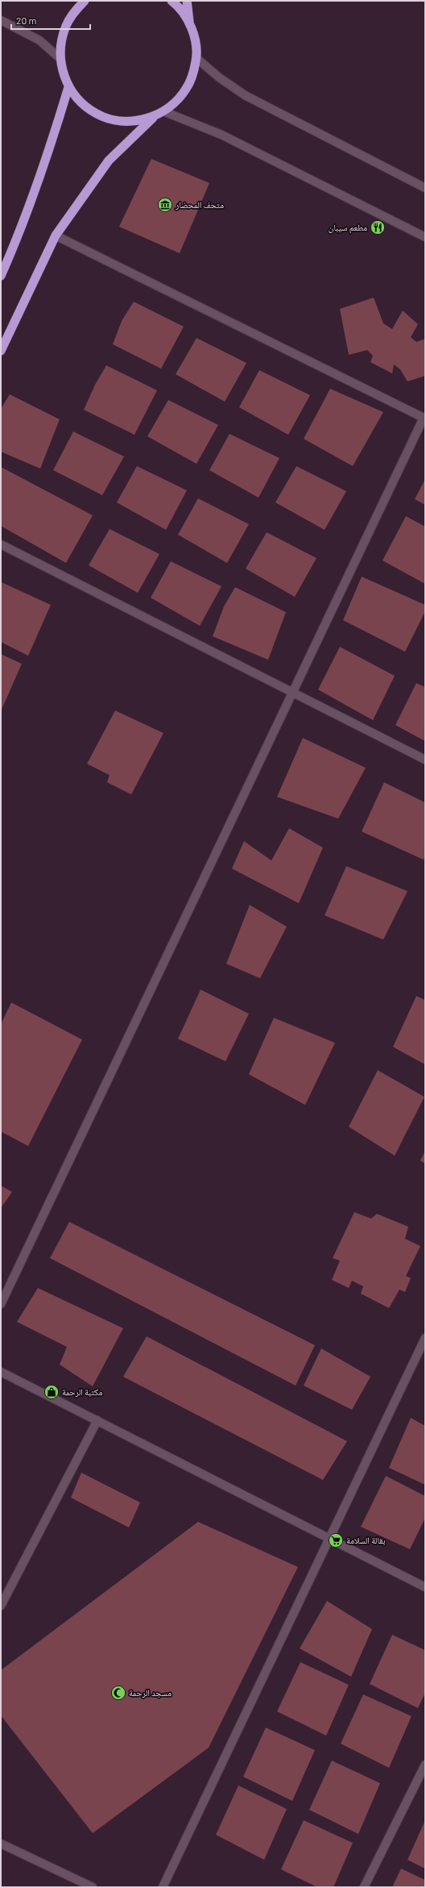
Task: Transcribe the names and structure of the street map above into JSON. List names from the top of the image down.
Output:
{
  "places": {
    "museum": ["متحف المحضار"],
    "restaurant": ["مطعم سيبان"],
    "shop": ["مكتبة الرحمة"],
    "supermarket": ["بقالة السلامة"],
    "mosque": ["مسجد الرحمة"]
  },
  "scale_bar": "20 m"
}
